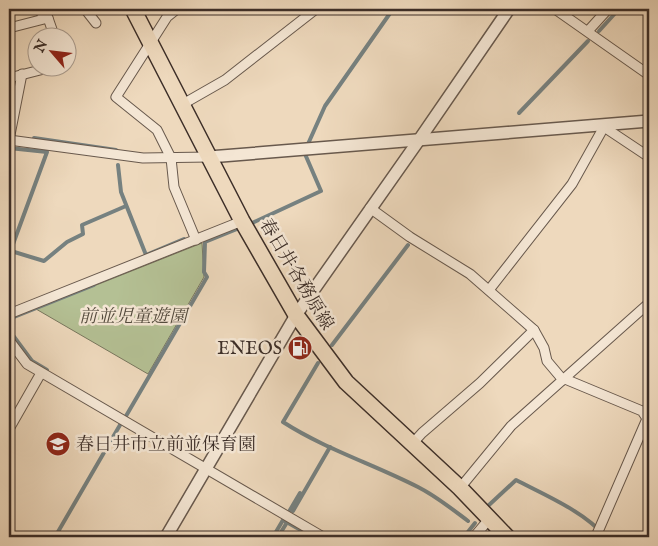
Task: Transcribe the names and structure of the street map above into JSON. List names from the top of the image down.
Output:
{
  "streets": {
    "main road": ["春日井各務原線"]
  },
  "parks": ["前並児童遊園"],
  "places": {
    "fuel station": ["ENEOS"],
    "school or university": ["春日井市立前並保育園"]
  },
  "north": "top left"
}
